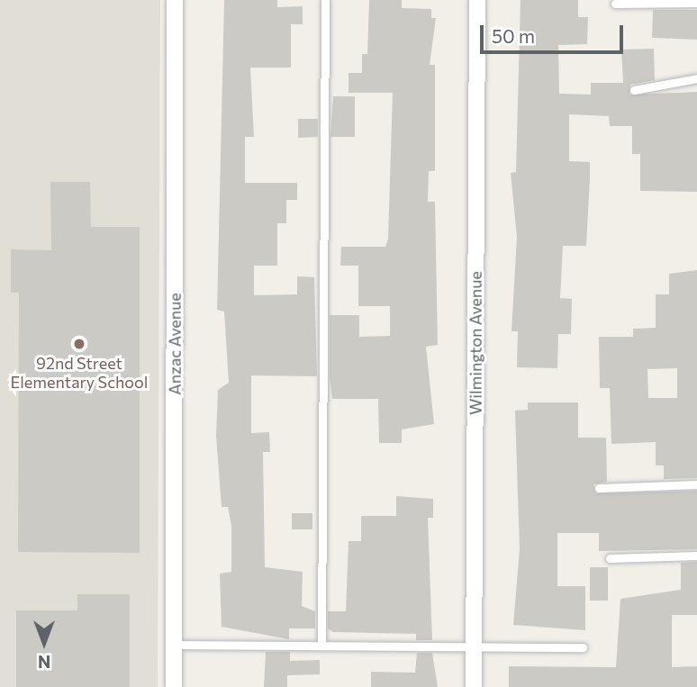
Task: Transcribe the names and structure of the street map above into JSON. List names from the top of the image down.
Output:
{
  "streets": {
    "street": ["Wilmington Avenue", "Anzac Avenue"]
  },
  "places": ["92nd Street Elementary School"],
  "scale_bar": "50 m",
  "north": "bottom"
}
